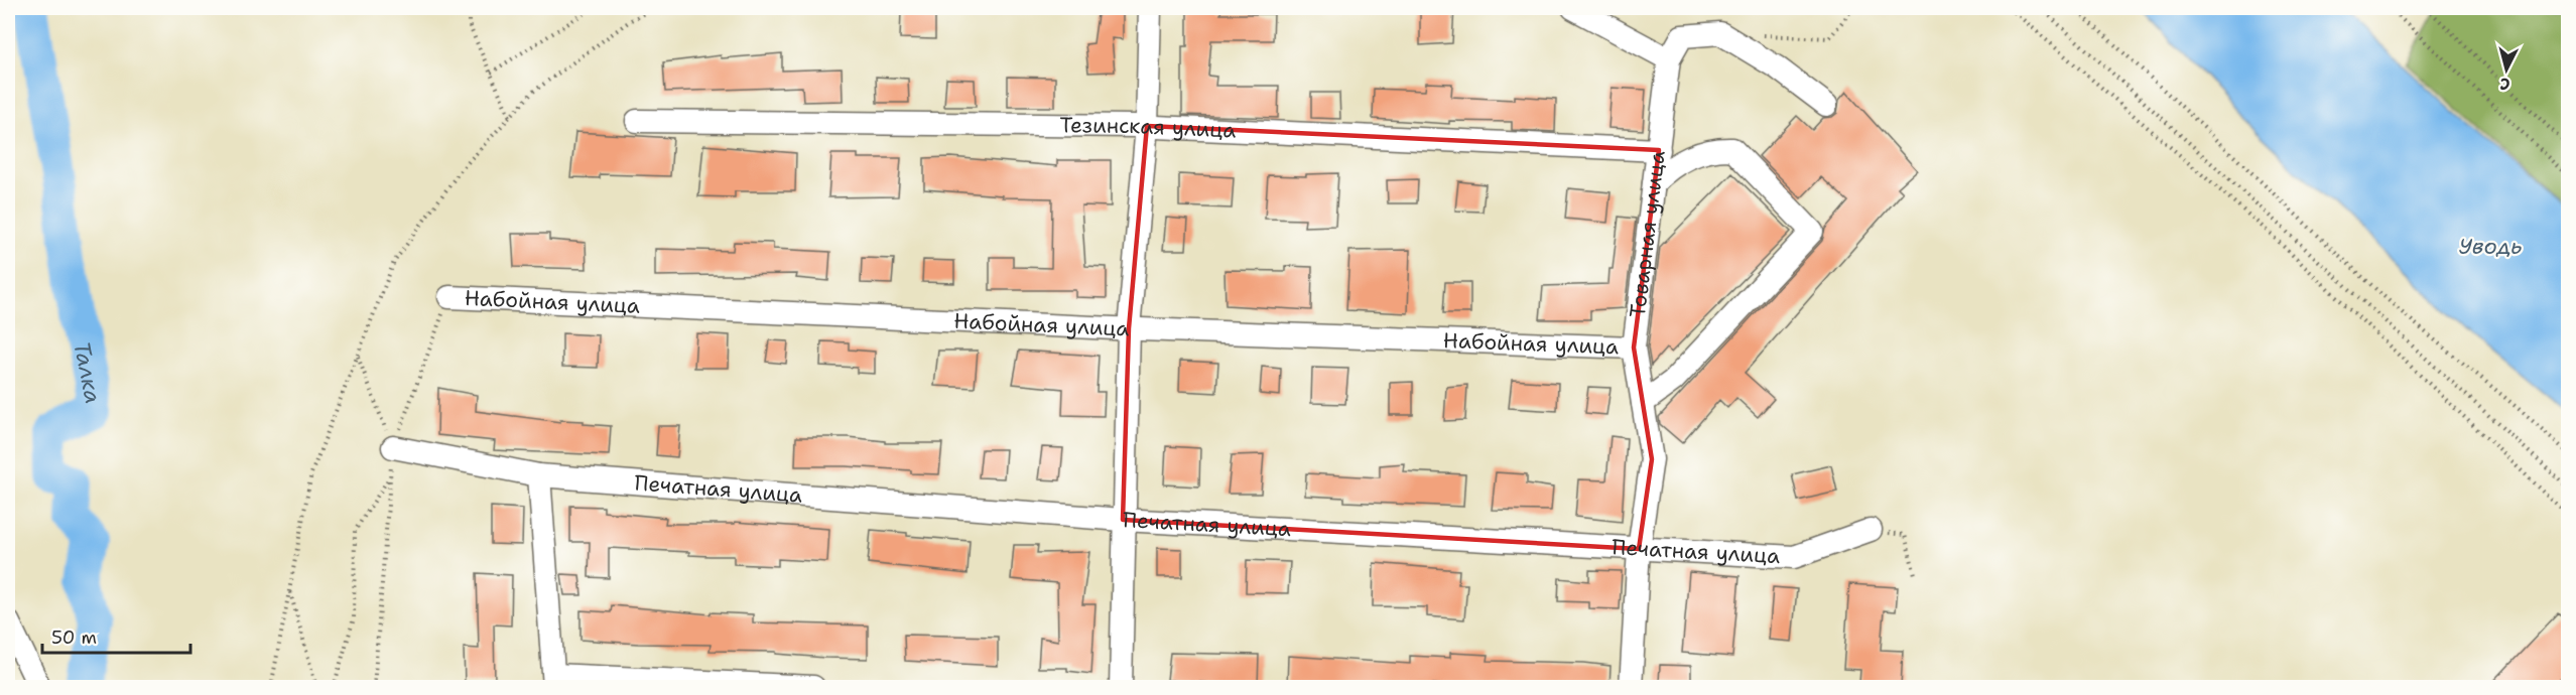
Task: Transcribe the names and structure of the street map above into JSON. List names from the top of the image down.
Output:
{
  "streets": {
    "street": [
      "Тезинская улица",
      "Товарная улица",
      "Набойная улица",
      "Печатная улица"
    ]
  },
  "crossings": [
    ["Тезинская улица", "Товарная улица"],
    ["Товарная улица", "Набойная улица"],
    ["Товарная улица", "Печатная улица"]
  ],
  "water": ["Уводь", "Талка"],
  "scale_bar": "50 m",
  "north": "bottom"
}
